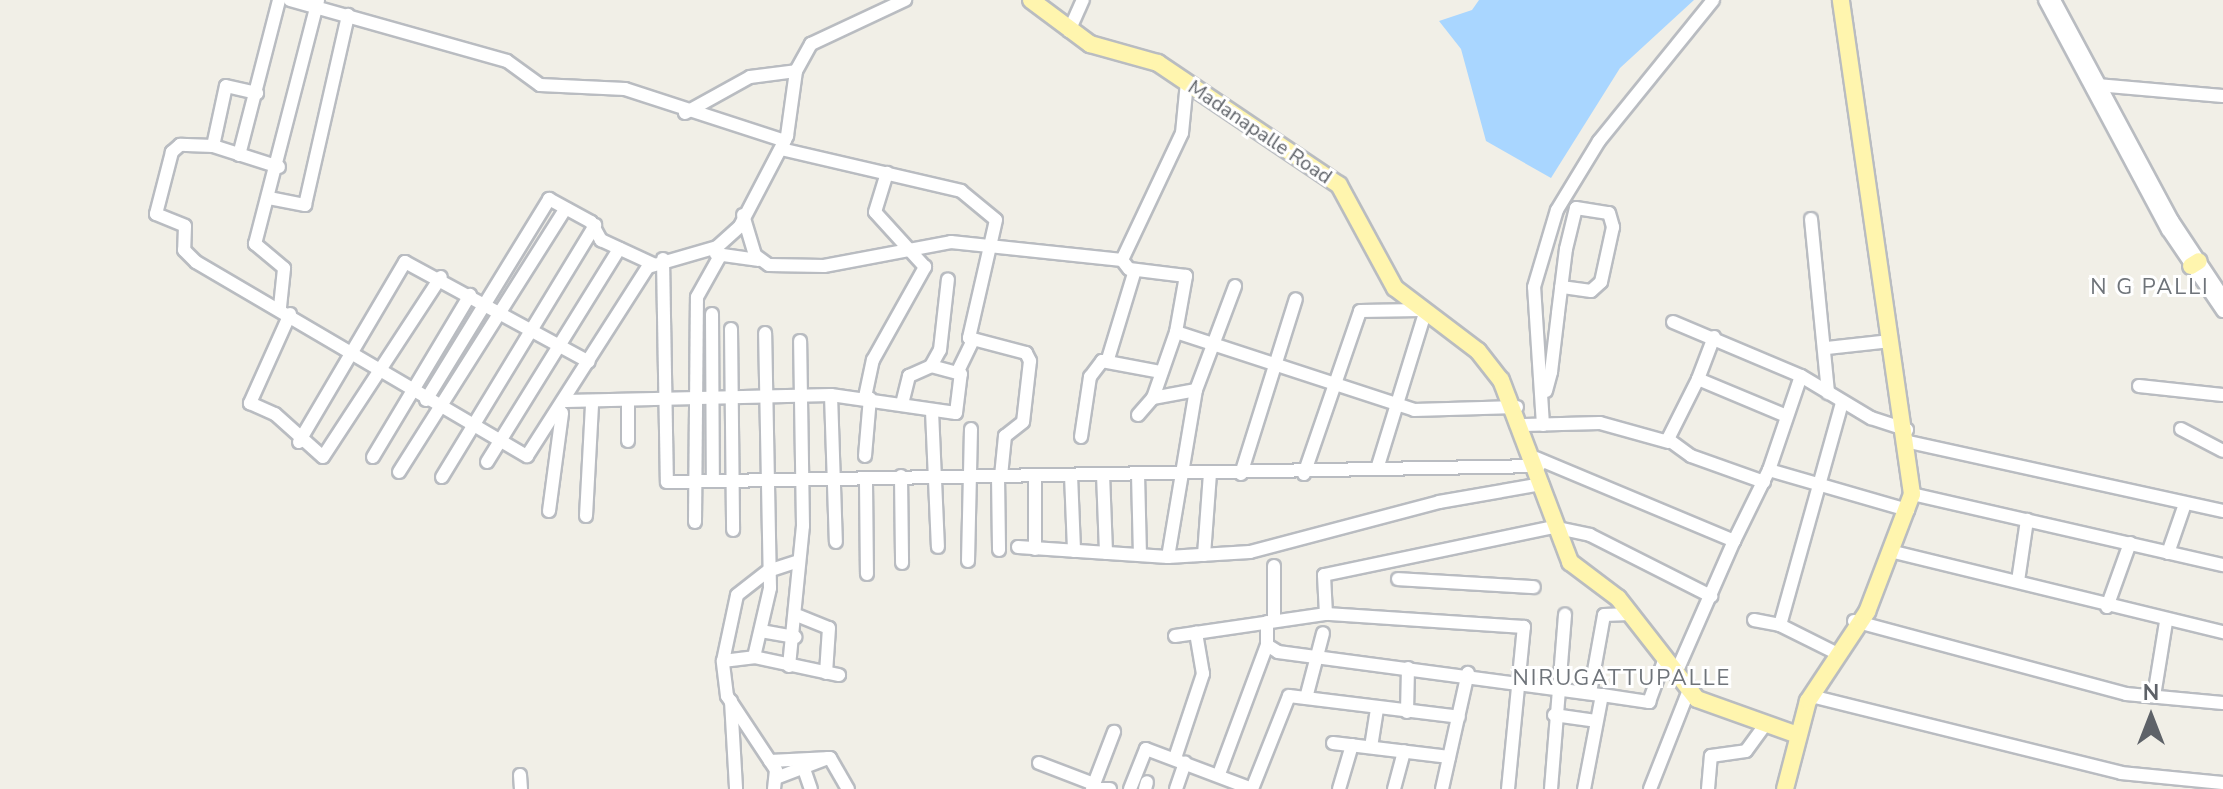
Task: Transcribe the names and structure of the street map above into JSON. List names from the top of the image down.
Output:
{
  "streets": {
    "main road": ["Madanapalle Road"]
  },
  "districts": ["N G PALLI", "NIRUGATTUPALLE"],
  "north": "top"
}
